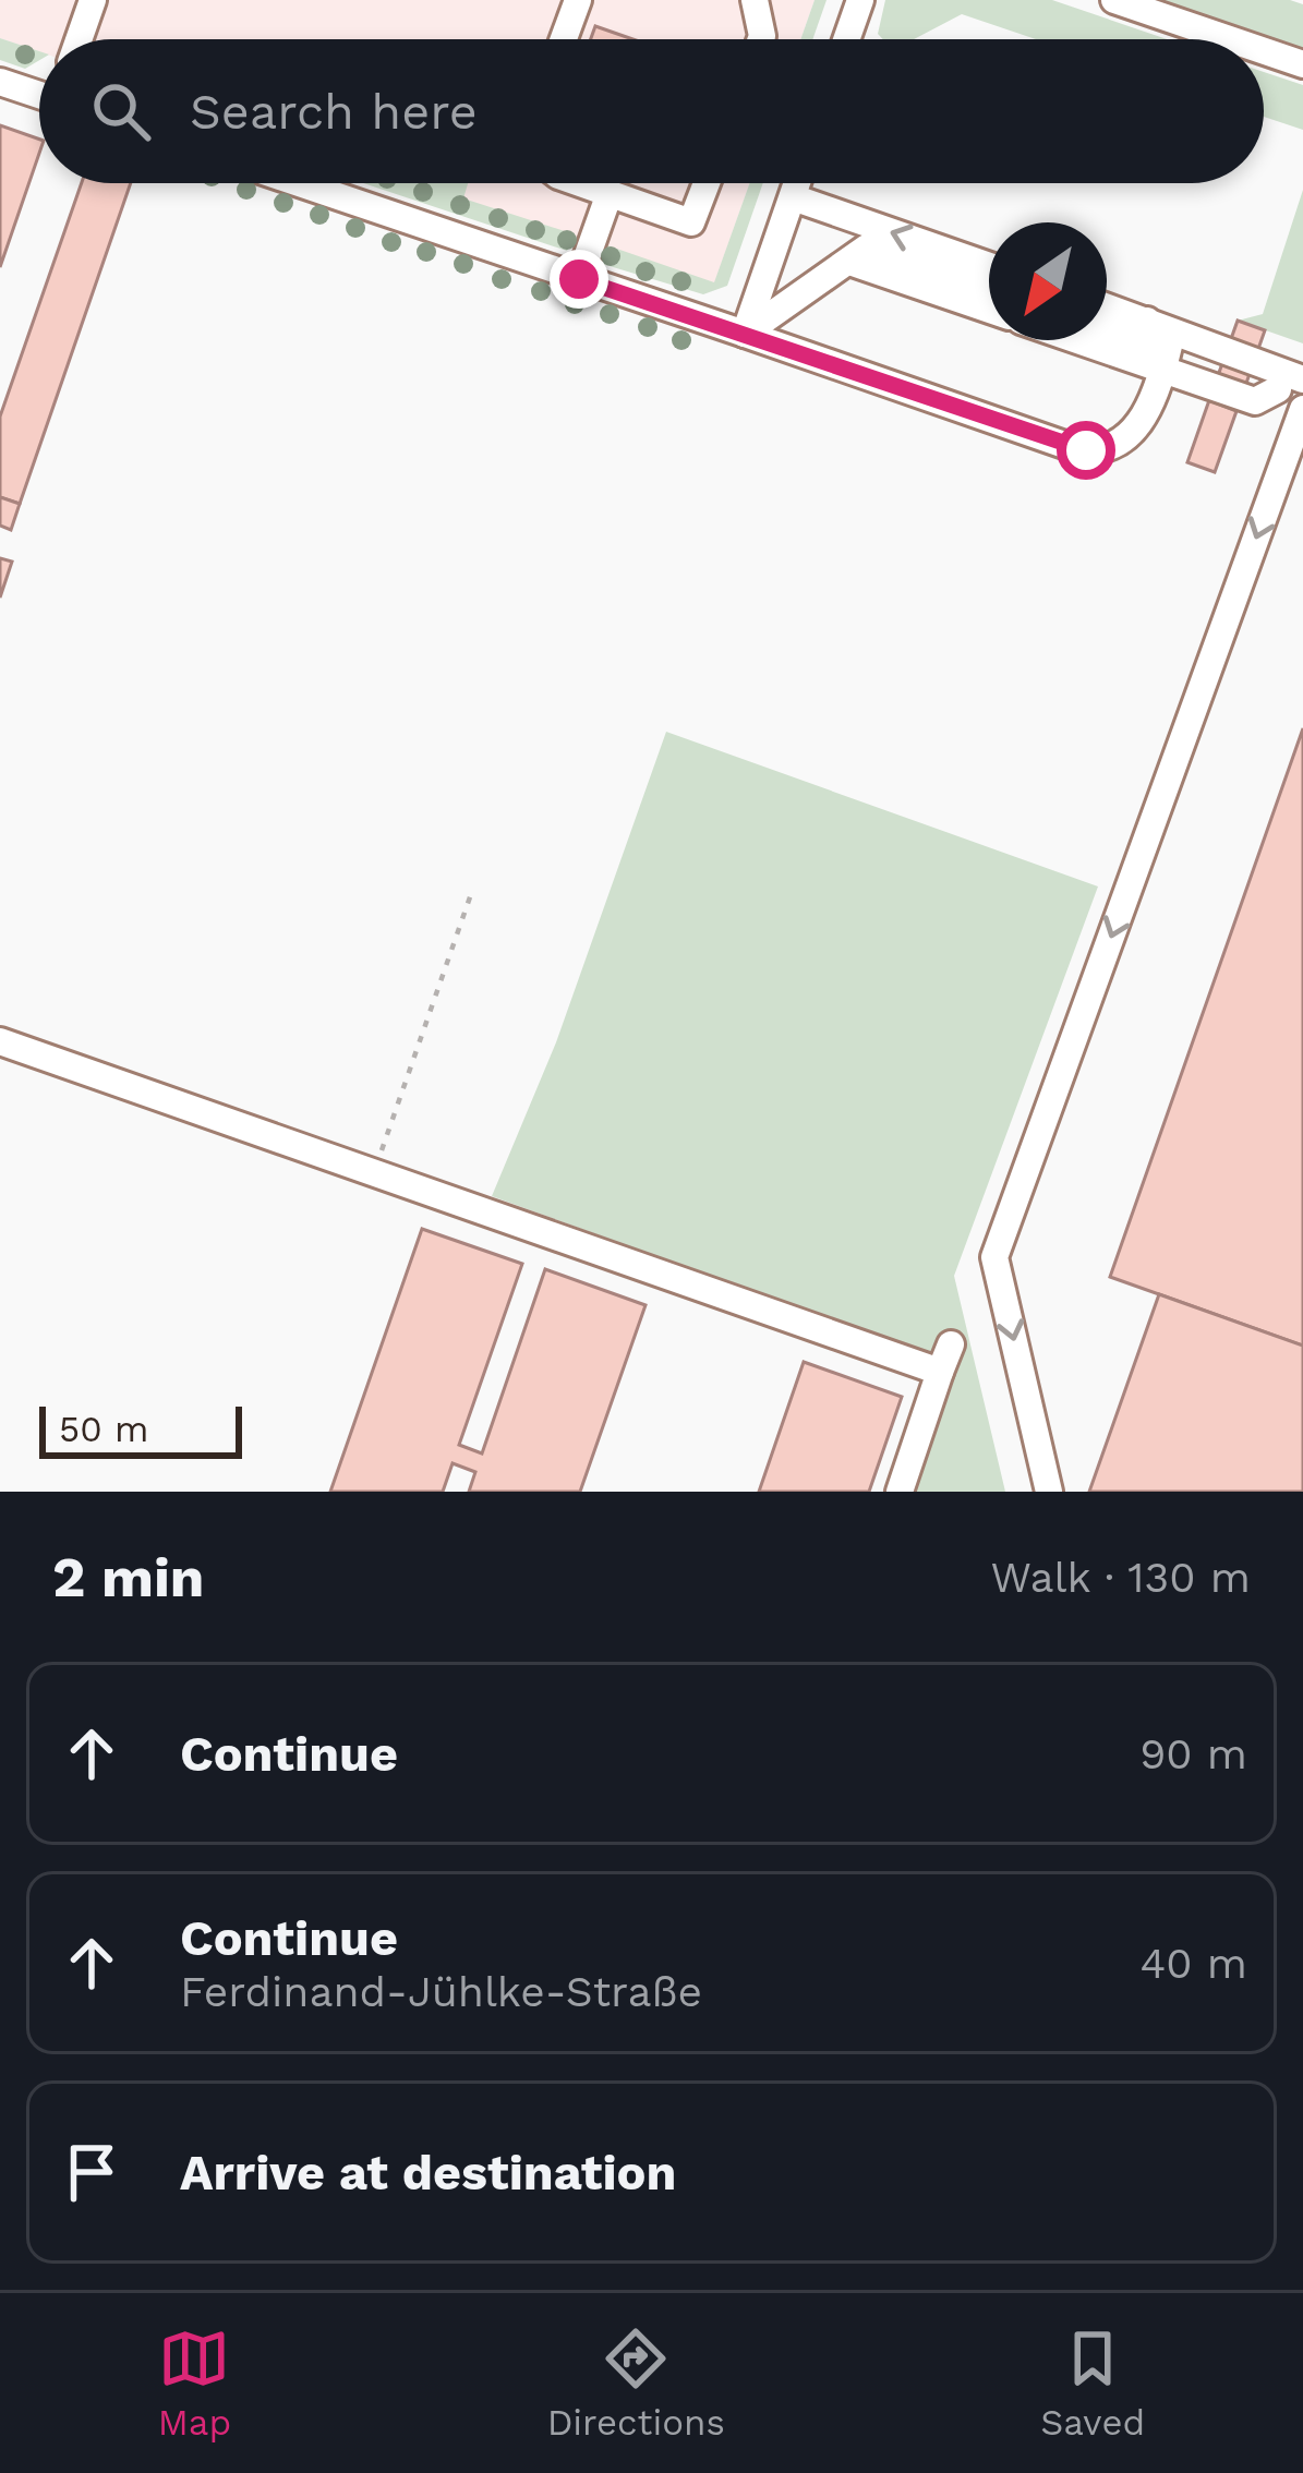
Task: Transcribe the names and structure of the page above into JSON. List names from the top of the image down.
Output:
{
  "scale_bar": "50 m",
  "north": "bottom left",
  "page": {
    "search": "Search here",
    "scale": "50 m",
    "heading": ["2 min", "Walk · 130 m"],
    "list": [
      ["Continue", "90 m"],
      ["Continue", "Ferdinand-Jühlke-Straße", "40 m"],
      "Arrive at destination"
    ],
    "nav": ["Map", "Directions", "Saved"]
  }
}
